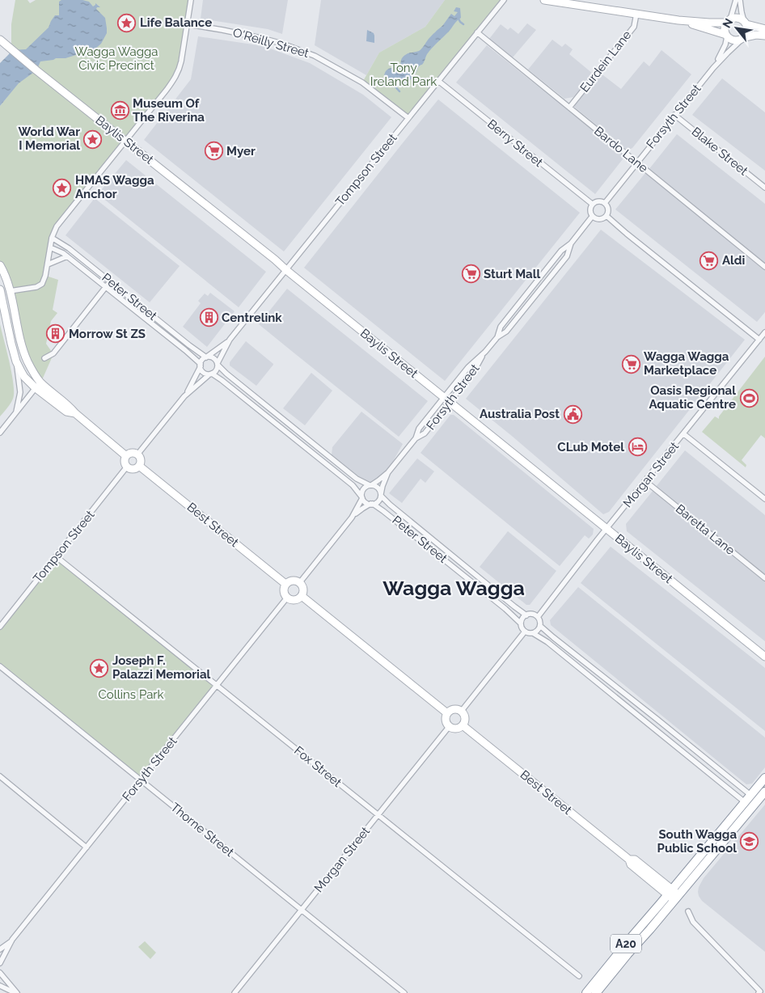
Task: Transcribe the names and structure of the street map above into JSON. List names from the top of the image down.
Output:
{
  "streets": {
    "highway": ["A20"],
    "street": [
      "O'Reilly Street",
      "Eurdein Lane",
      "Forsyth Street",
      "Baylis Street",
      "Berry Street",
      "Bardo Lane",
      "Blake Street",
      "Tompson Street",
      "Peter Street",
      "Morgan Street",
      "Best Street",
      "Baretta Lane",
      "Fox Street",
      "Thorne Street"
    ]
  },
  "crossings": [
    ["O'Reilly Street", "Tompson Street"],
    ["Eurdein Lane", "Bardo Lane"],
    ["Forsyth Street", "Baylis Street"],
    ["Forsyth Street", "Berry Street"],
    ["Forsyth Street", "Bardo Lane"],
    ["Forsyth Street", "Blake Street"],
    ["Forsyth Street", "Peter Street"],
    ["Forsyth Street", "Best Street"],
    ["Forsyth Street", "Fox Street"],
    ["Forsyth Street", "Thorne Street"],
    ["Baylis Street", "Tompson Street"],
    ["Baylis Street", "Morgan Street"],
    ["Berry Street", "Tompson Street"],
    ["Bardo Lane", "Tompson Street"],
    ["Tompson Street", "Peter Street"],
    ["Tompson Street", "Best Street"],
    ["Tompson Street", "Fox Street"],
    ["Peter Street", "Morgan Street"],
    ["Morgan Street", "Best Street"],
    ["Morgan Street", "Baretta Lane"],
    ["Morgan Street", "Fox Street"],
    ["Morgan Street", "Thorne Street"],
    ["Best Street", "A20"]
  ],
  "districts": ["Wagga Wagga"],
  "parks": ["Wagga Wagga Civic Precinct", "Tony Ireland Park", "Collins Park"],
  "places": {
    "place": [
      "Life Balance",
      "World War I Memorial",
      "HMAS Wagga Anchor",
      "Joseph F. Palazzi Memorial"
    ],
    "museum": ["Museum Of The Riverina"],
    "supermarket": [
      "Myer",
      "Aldi",
      "Sturt Mall",
      "Wagga Wagga Marketplace"
    ],
    "building": ["Centrelink", "Morrow St ZS"],
    "sports": ["Oasis Regional Aquatic Centre"],
    "public building": ["Australia Post"],
    "hotel": ["CLub Motel"],
    "school or university": ["South Wagga Public School"]
  },
  "north": "top left"
}
